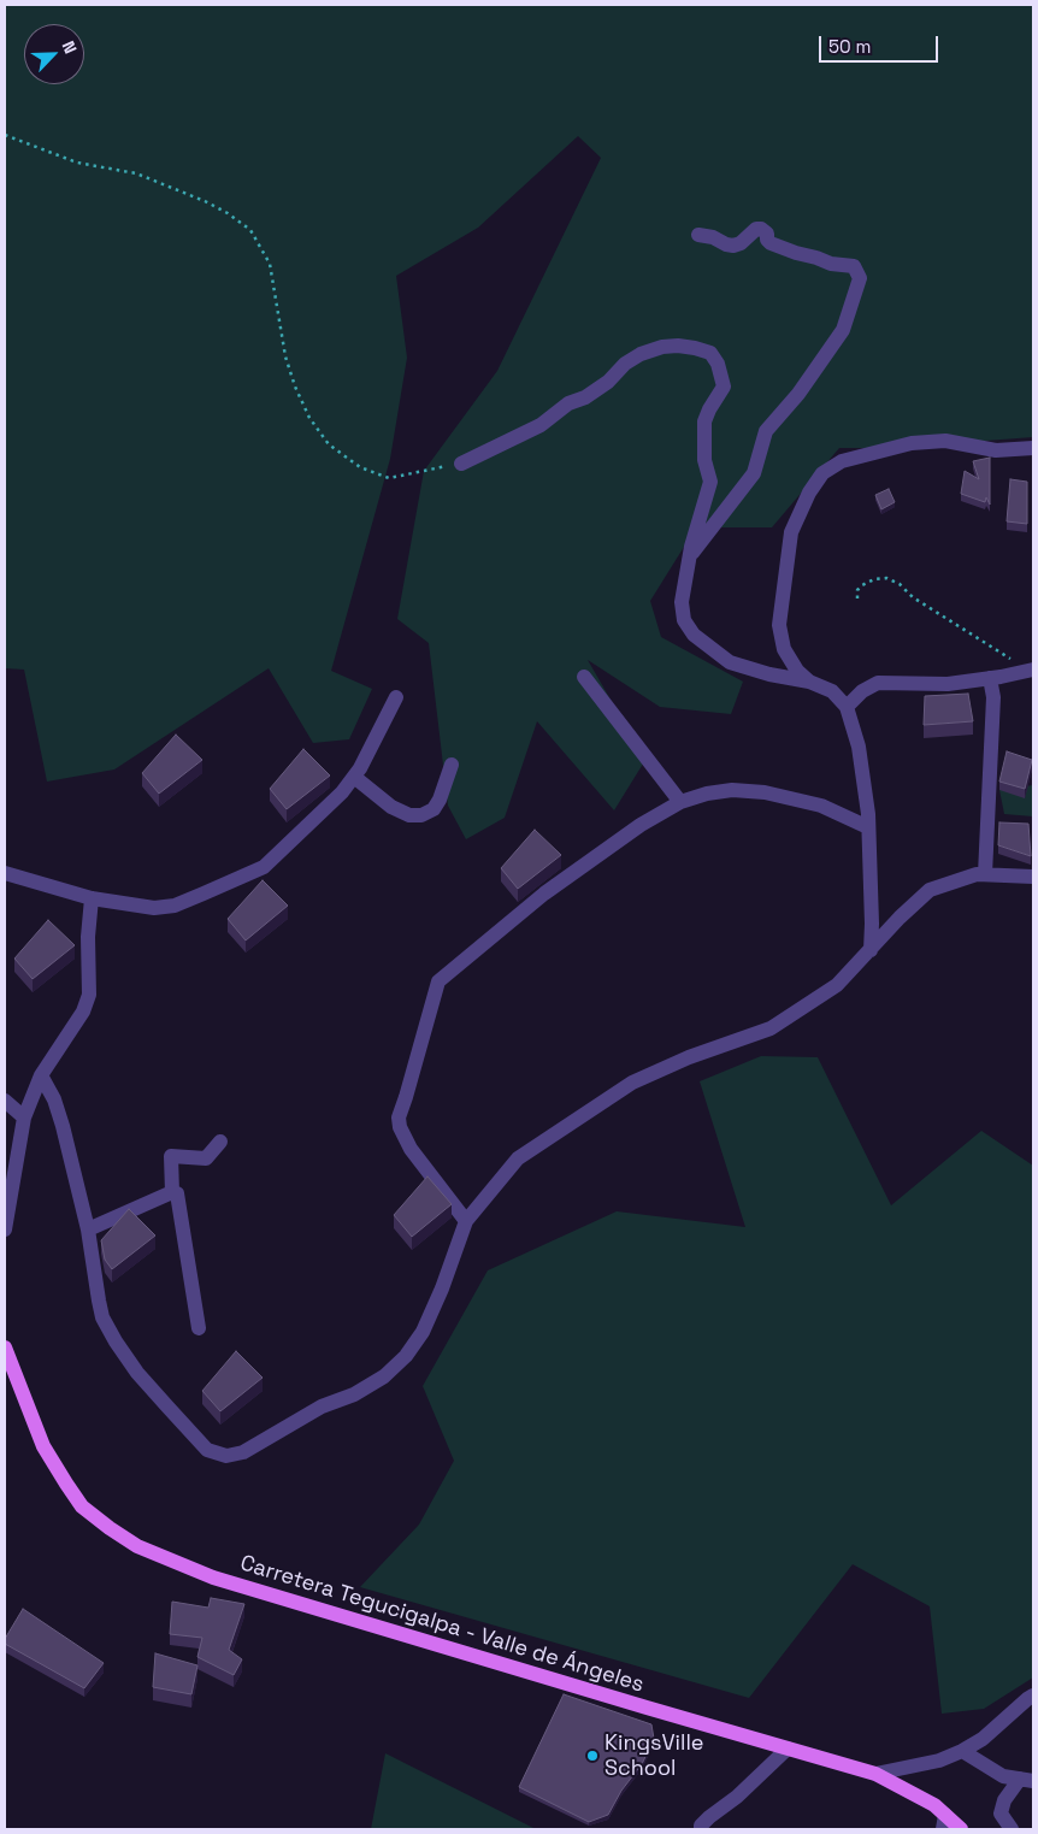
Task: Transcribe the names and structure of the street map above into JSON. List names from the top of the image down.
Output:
{
  "streets": {
    "main road": ["Carretera Tegucigalpa - Valle de Ángeles"]
  },
  "places": ["KingsVille School"],
  "scale_bar": "50 m",
  "north": "top right"
}
